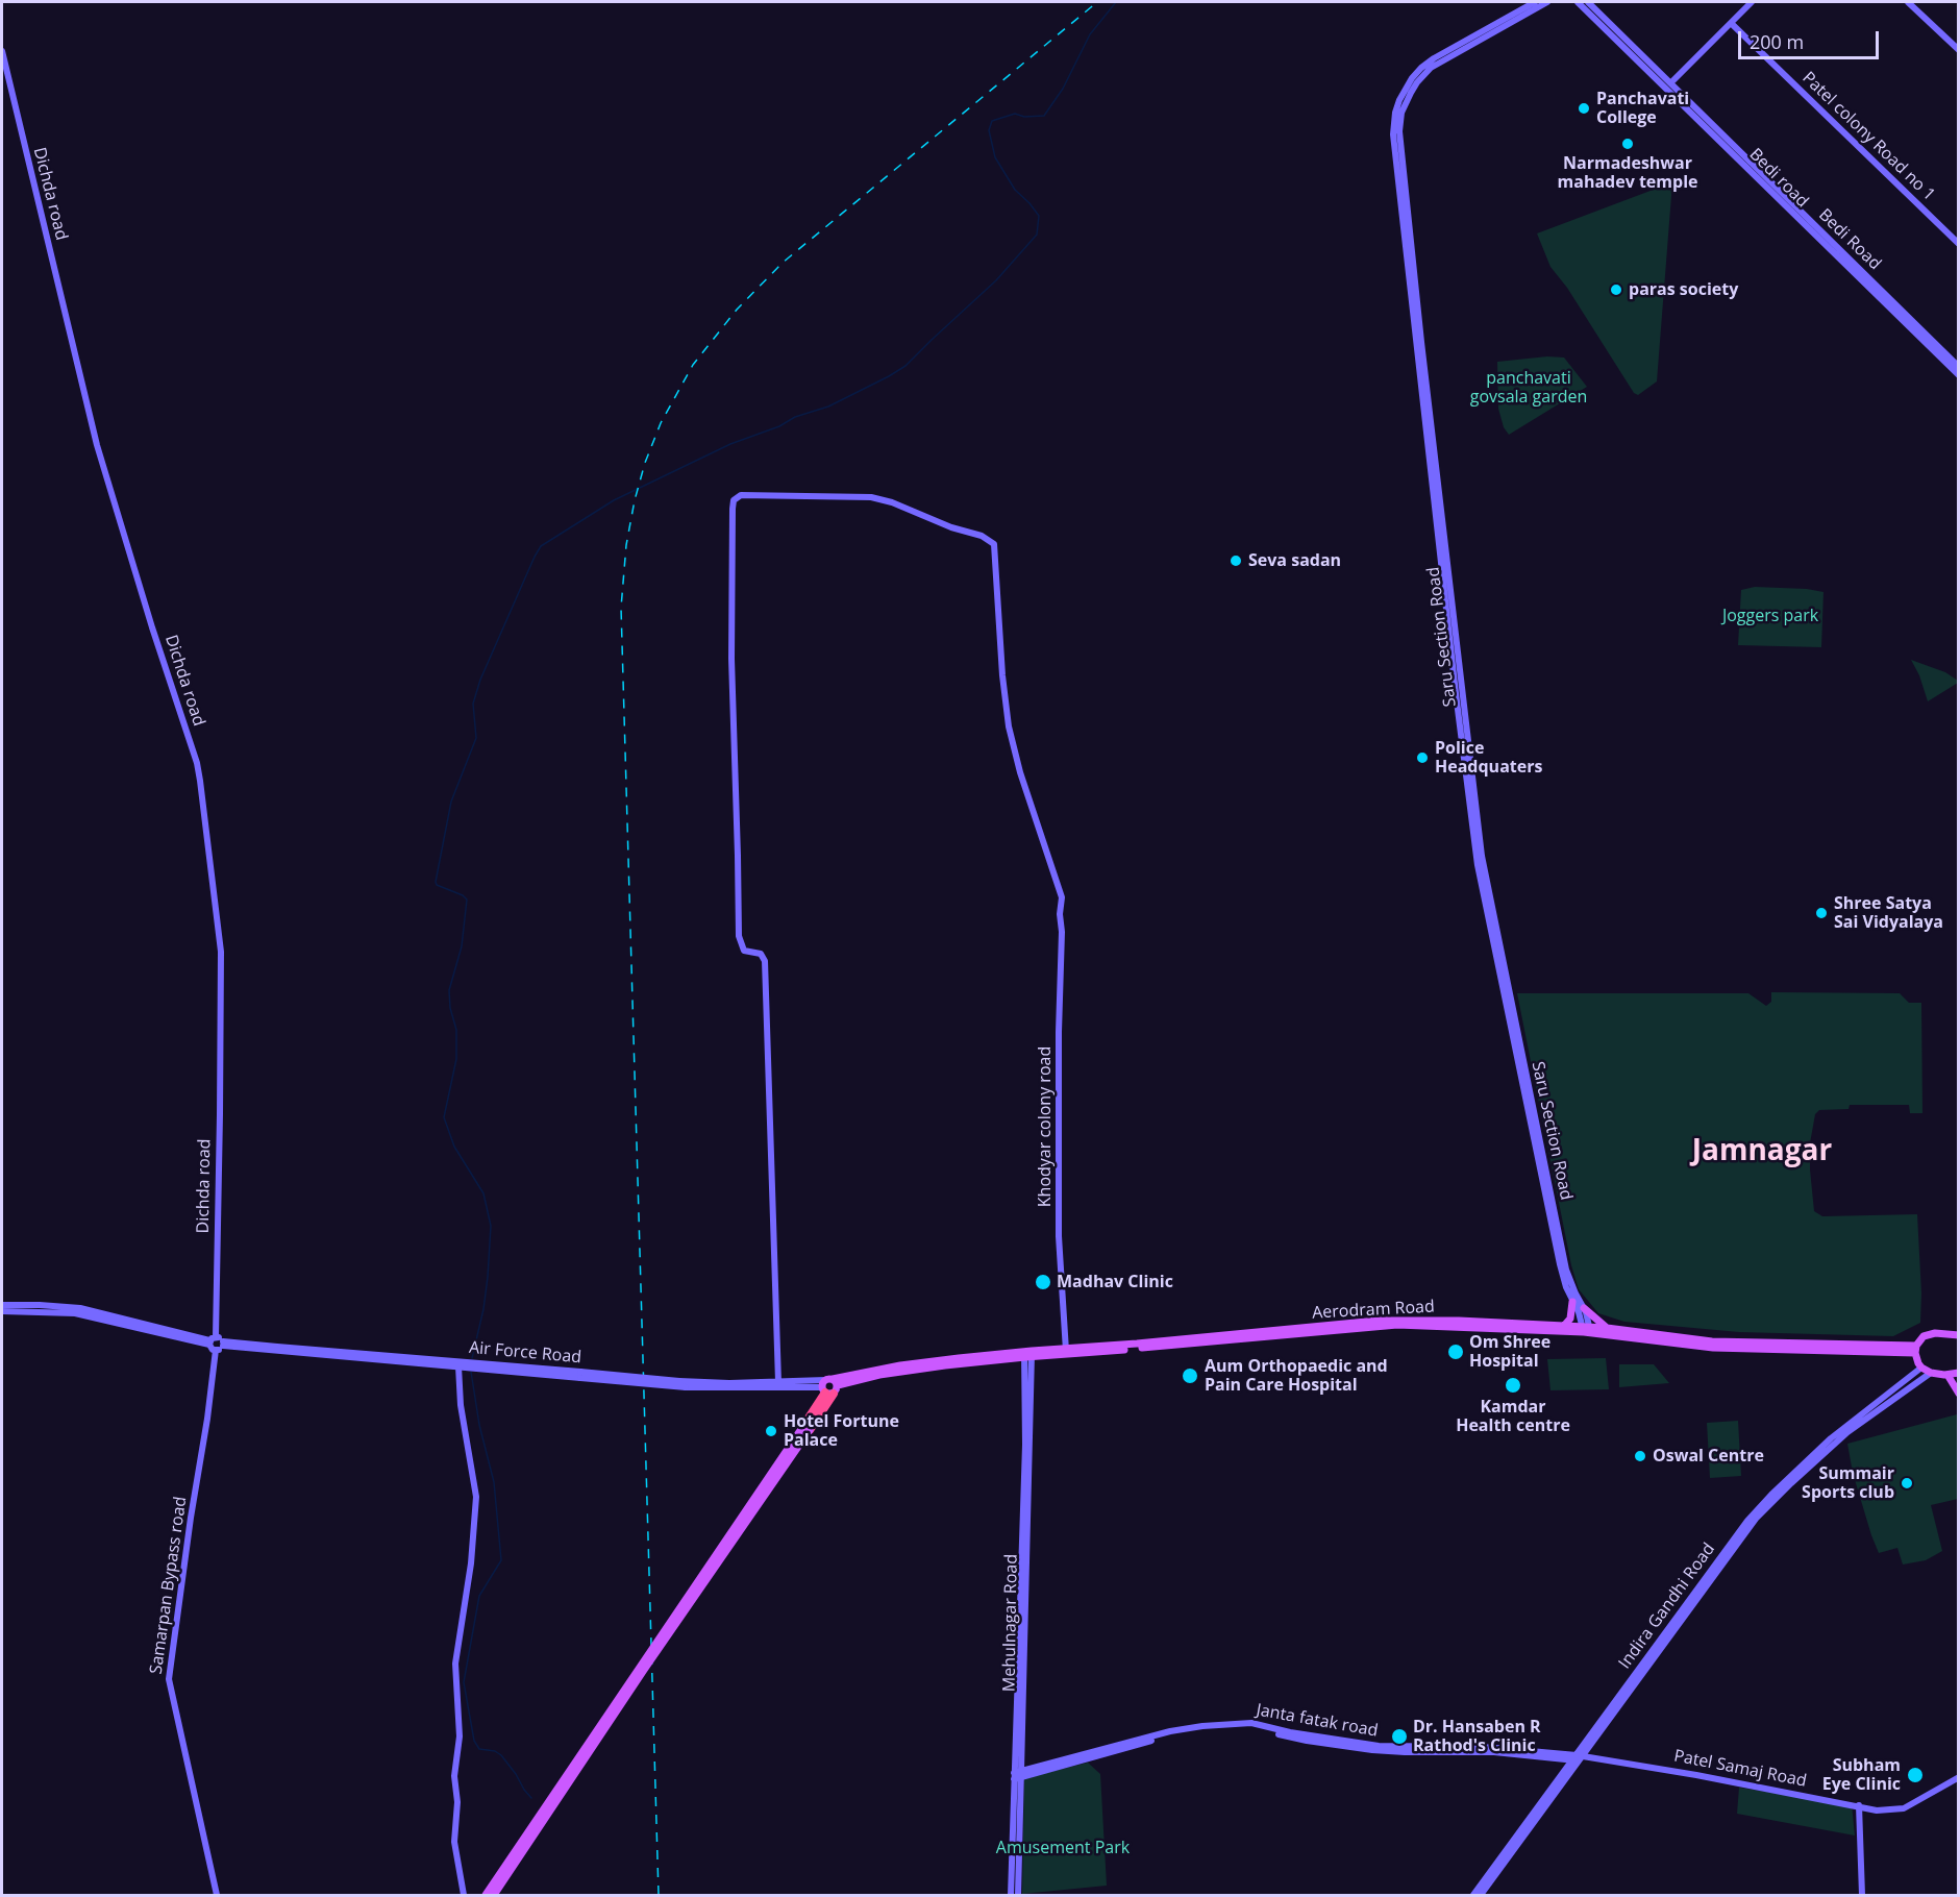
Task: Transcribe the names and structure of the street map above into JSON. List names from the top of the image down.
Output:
{
  "streets": {
    "main road": ["Aerodram Road"],
    "street": [
      "Patel colony Road no 1",
      "Bedi road",
      "Dichda road",
      "Bedi Road",
      "Saru Section Road",
      "Khodyar colony road",
      "Air Force Road",
      "Samarpan Bypass road",
      "Indira Gandhi Road",
      "Mehulnagar Road",
      "Patel Samaj Road"
    ]
  },
  "crossings": [
    ["Saru Section Road", "Aerodram Road"],
    ["Khodyar colony road", "Aerodram Road"],
    ["Khodyar colony road", "Air Force Road"],
    ["Aerodram Road", "Air Force Road"],
    ["Aerodram Road", "Mehulnagar Road"],
    ["Indira Gandhi Road", "Patel Samaj Road"],
    ["Mehulnagar Road", "Patel Samaj Road"]
  ],
  "districts": ["Jamnagar"],
  "parks": ["panchavati govsala garden", "Joggers park", "Amusement Park"],
  "places": [
    "Panchavati College",
    "Narmadeshwar mahadev temple",
    "paras society",
    "Seva sadan",
    "Police Headquaters",
    "Shree Satya Sai Vidyalaya",
    "Madhav Clinic",
    "Om Shree Hospital",
    "Aum Orthopaedic and Pain Care Hospital",
    "Kamdar Health centre",
    "Hotel Fortune Palace",
    "Oswal Centre",
    "Summair Sports club",
    "Dr. Hansaben R Rathod's Clinic",
    "Subham Eye Clinic"
  ],
  "scale_bar": "200 m"
}
